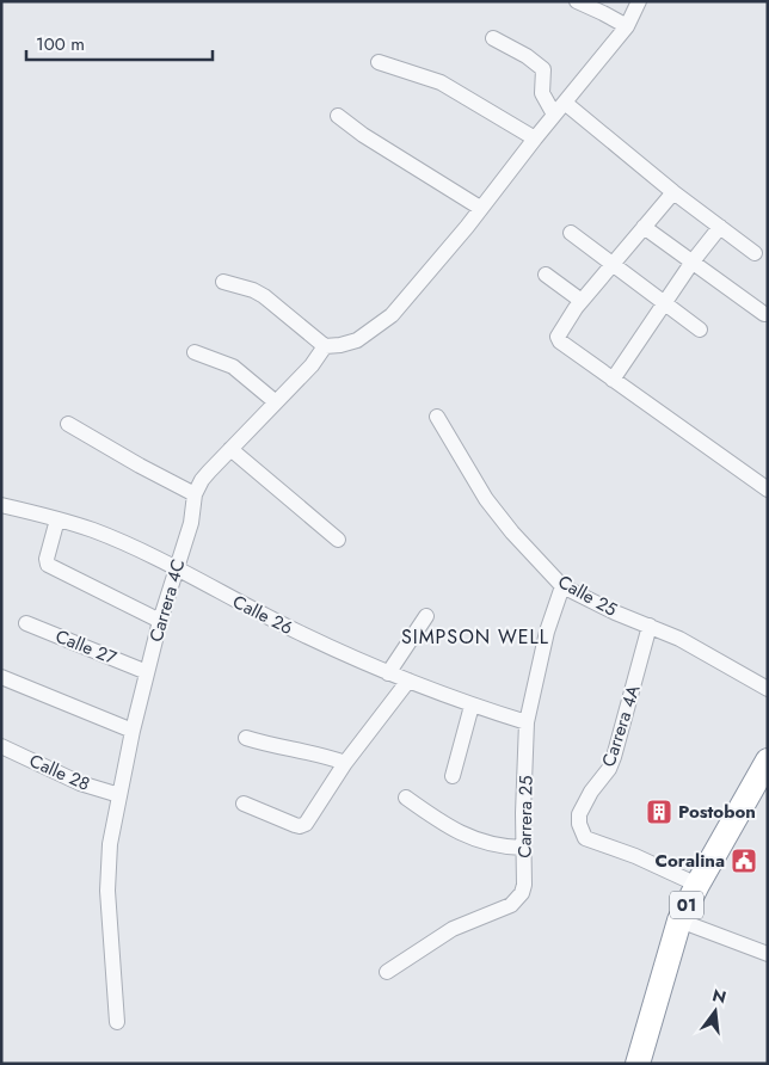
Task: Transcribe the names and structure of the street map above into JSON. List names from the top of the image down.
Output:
{
  "streets": {
    "highway": ["01"],
    "street": [
      "Calle 25",
      "Carrera 4C",
      "Calle 26",
      "Calle 27",
      "Carrera 4A",
      "Calle 28",
      "Carrera 25"
    ]
  },
  "crossings": [
    ["Calle 25", "Carrera 4A"],
    ["Calle 25", "Carrera 25"],
    ["Carrera 4C", "Calle 26"],
    ["Carrera 4C", "Calle 27"],
    ["Carrera 4C", "Calle 28"],
    ["Calle 26", "Carrera 25"],
    ["Carrera 4A", "01"]
  ],
  "districts": ["SIMPSON WELL"],
  "places": {
    "building": ["Postobon"],
    "public building": ["Coralina"]
  },
  "scale_bar": "100 m",
  "north": "top"
}
